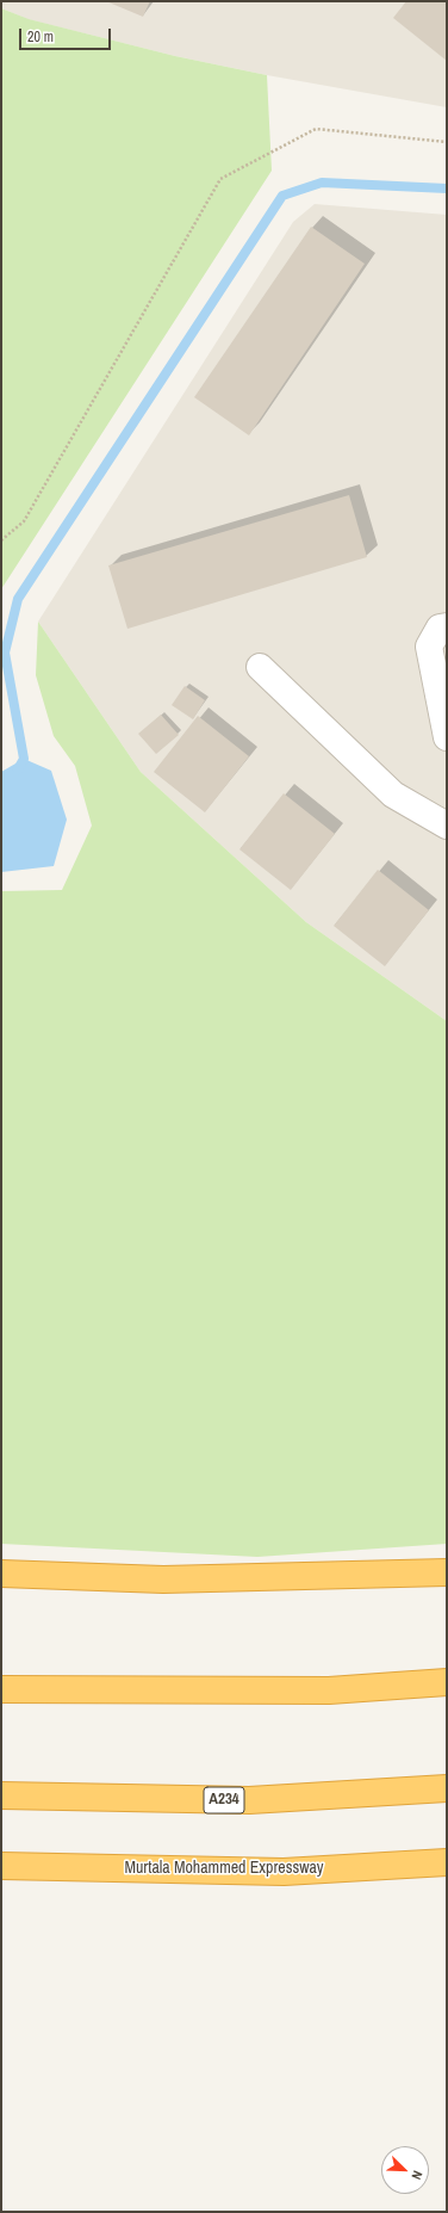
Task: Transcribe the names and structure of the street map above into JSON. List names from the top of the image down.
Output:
{
  "streets": {
    "highway": ["A234", "Murtala Mohammed Expressway"]
  },
  "scale_bar": "20 m",
  "north": "bottom right"
}
